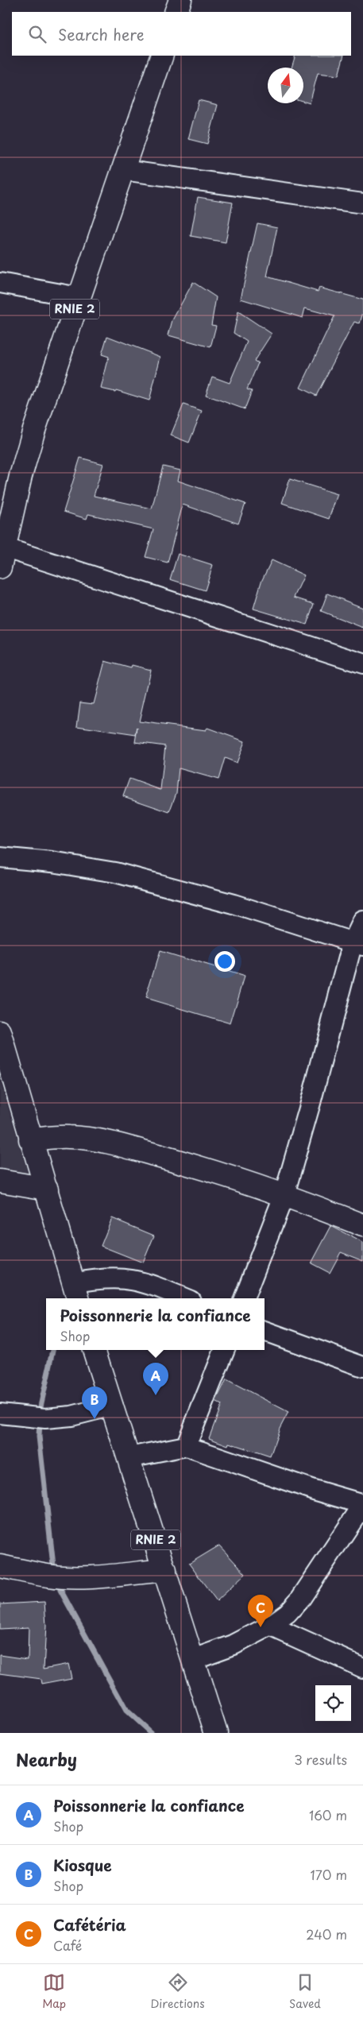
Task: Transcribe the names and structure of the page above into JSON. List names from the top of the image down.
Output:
{
  "streets": {
    "main road": ["RNIE 2"]
  },
  "north": "top",
  "page": {
    "search": "Search here",
    "popup": ["Poissonnerie la confiance", "Shop"],
    "pins": ["A", "B", "C"],
    "heading": ["Nearby", "3 results"],
    "list": [
      {
        "mark": "A",
        "name": "Poissonnerie la confiance",
        "note": "Shop",
        "value": "160 m"
      },
      {
        "mark": "B",
        "name": "Kiosque",
        "note": "Shop",
        "value": "170 m"
      },
      {
        "mark": "C",
        "name": "Cafétéria",
        "note": "Café",
        "value": "240 m"
      }
    ],
    "nav": ["Map", "Directions", "Saved"]
  }
}
